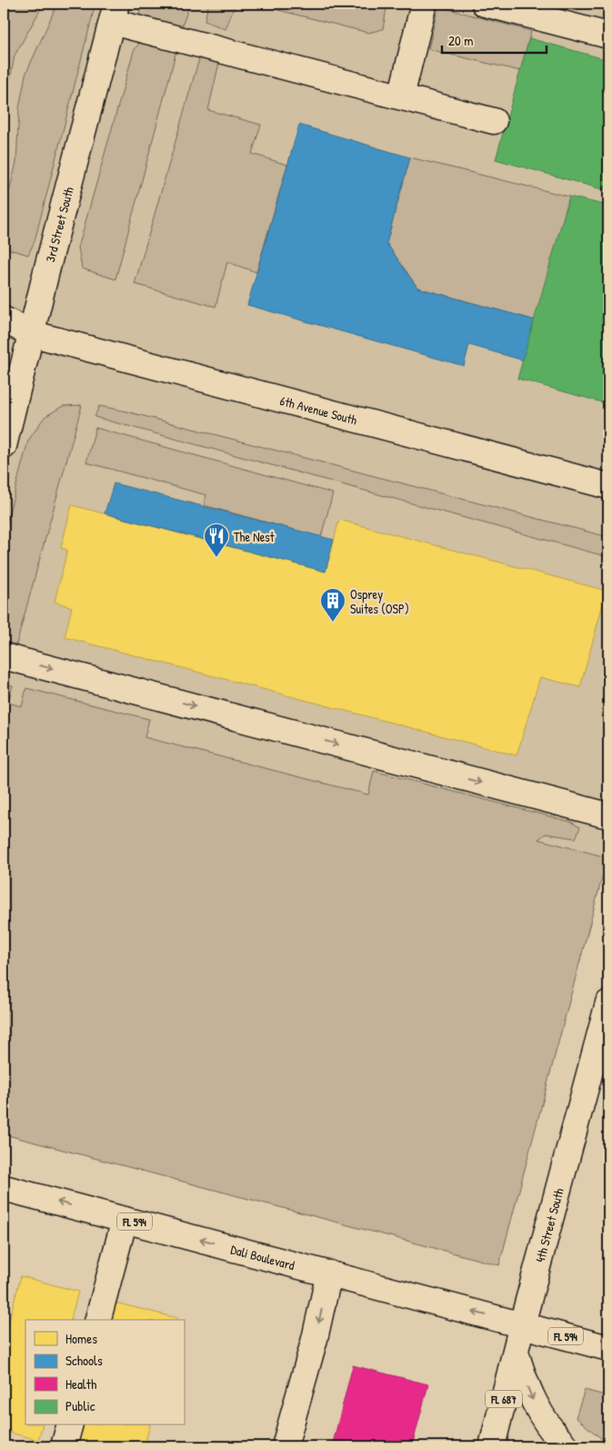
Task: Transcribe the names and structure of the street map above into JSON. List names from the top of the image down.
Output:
{
  "streets": {
    "main road": [
      "3rd Street South",
      "6th Avenue South",
      "FL 594",
      "4th Street South",
      "Dali Boulevard",
      "FL 687"
    ]
  },
  "crossings": [
    ["3rd Street South", "6th Avenue South"],
    ["FL 594", "4th Street South"],
    ["FL 594", "Dali Boulevard"],
    ["4th Street South", "Dali Boulevard"]
  ],
  "one_way": ["Dali Boulevard"],
  "places": {
    "restaurant": ["The Nest"],
    "building": ["Osprey Suites (OSP)"]
  },
  "legend": [
    "Homes",
    "Schools",
    "Health",
    "Public"
  ],
  "scale_bar": "20 m"
}
